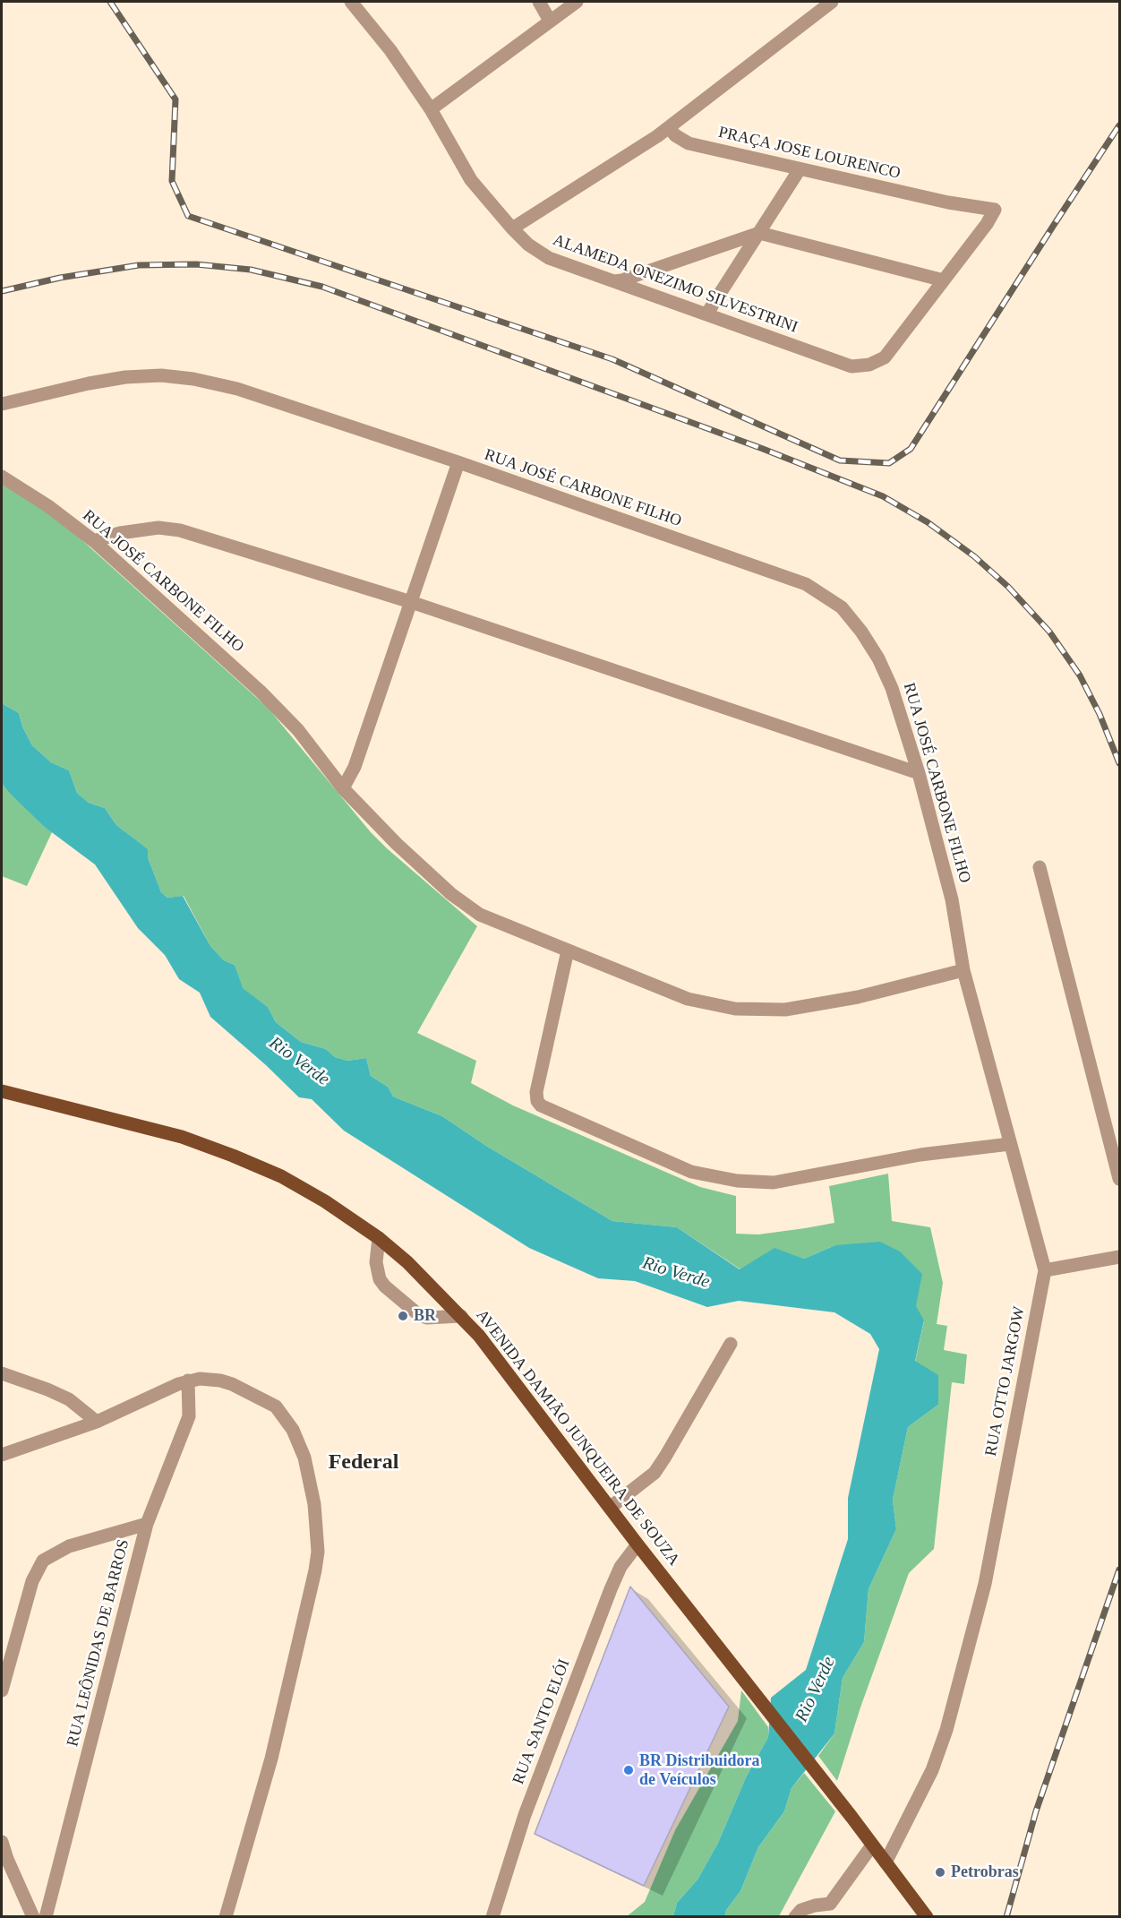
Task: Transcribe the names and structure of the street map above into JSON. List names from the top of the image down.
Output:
{
  "streets": {
    "main road": ["AVENIDA DAMIÃO JUNQUEIRA DE SOUZA"],
    "street": [
      "PRAÇA JOSE LOURENCO",
      "ALAMEDA ONEZIMO SILVESTRINI",
      "RUA JOSÉ CARBONE FILHO",
      "RUA OTTO JARGOW",
      "RUA LEÔNIDAS DE BARROS",
      "RUA SANTO ELÓI"
    ]
  },
  "crossings": [
    ["PRAÇA JOSE LOURENCO", "ALAMEDA ONEZIMO SILVESTRINI"],
    ["RUA JOSÉ CARBONE FILHO", "RUA OTTO JARGOW"],
    ["RUA OTTO JARGOW", "AVENIDA DAMIÃO JUNQUEIRA DE SOUZA"],
    ["AVENIDA DAMIÃO JUNQUEIRA DE SOUZA", "RUA SANTO ELÓI"]
  ],
  "districts": ["Federal"],
  "water": ["Rio Verde"],
  "places": ["BR", "BR Distribuidora de Veículos", "Petrobras"]
}
